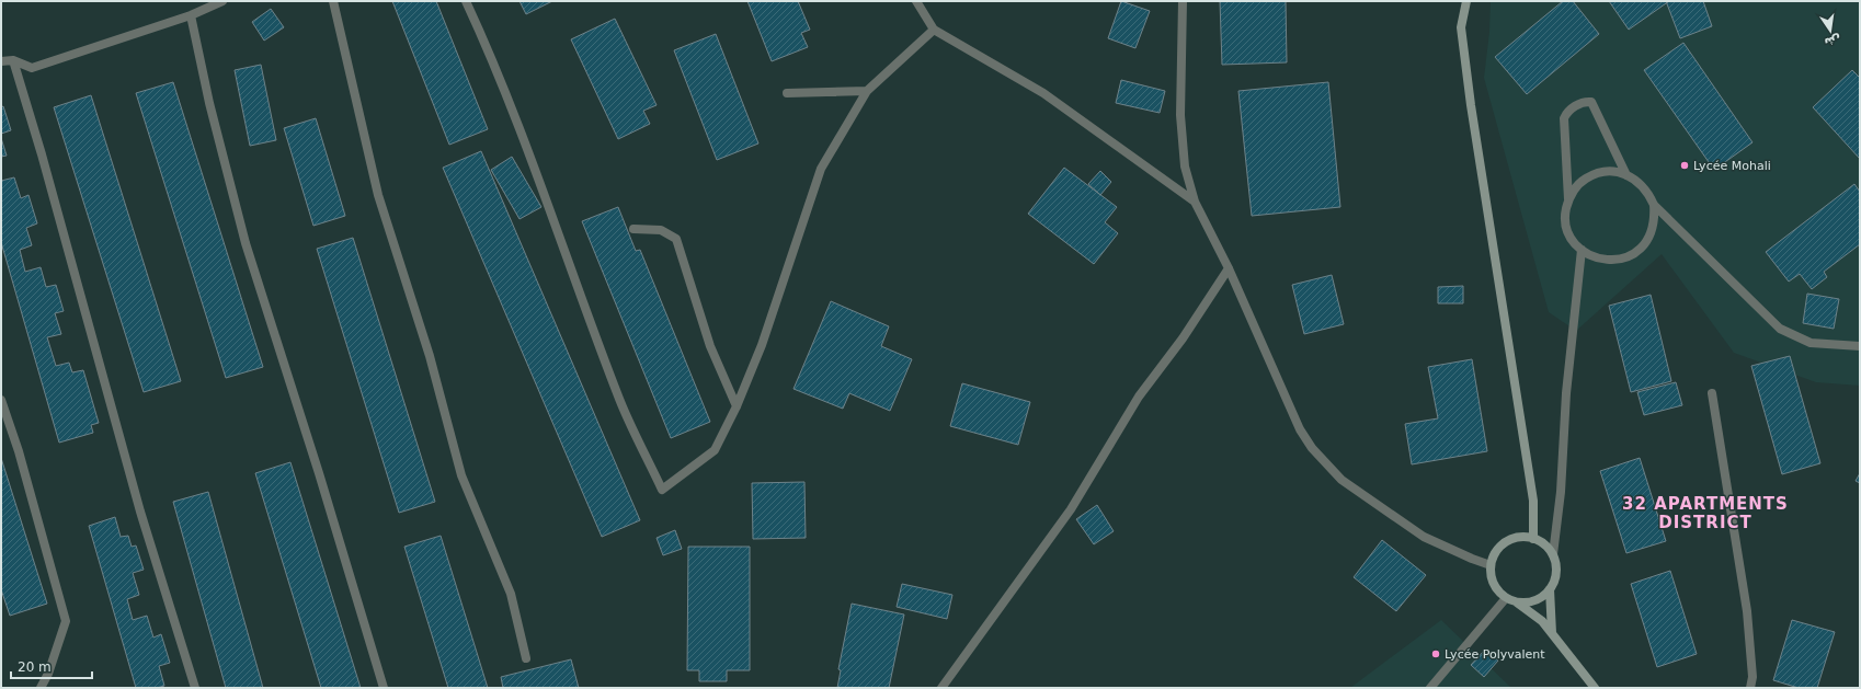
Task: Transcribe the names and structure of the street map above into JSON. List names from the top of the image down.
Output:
{
  "districts": ["32 APARTMENTS DISTRICT"],
  "places": ["Lycée Mohali", "Lycée Polyvalent"],
  "scale_bar": "20 m",
  "north": "bottom"
}
